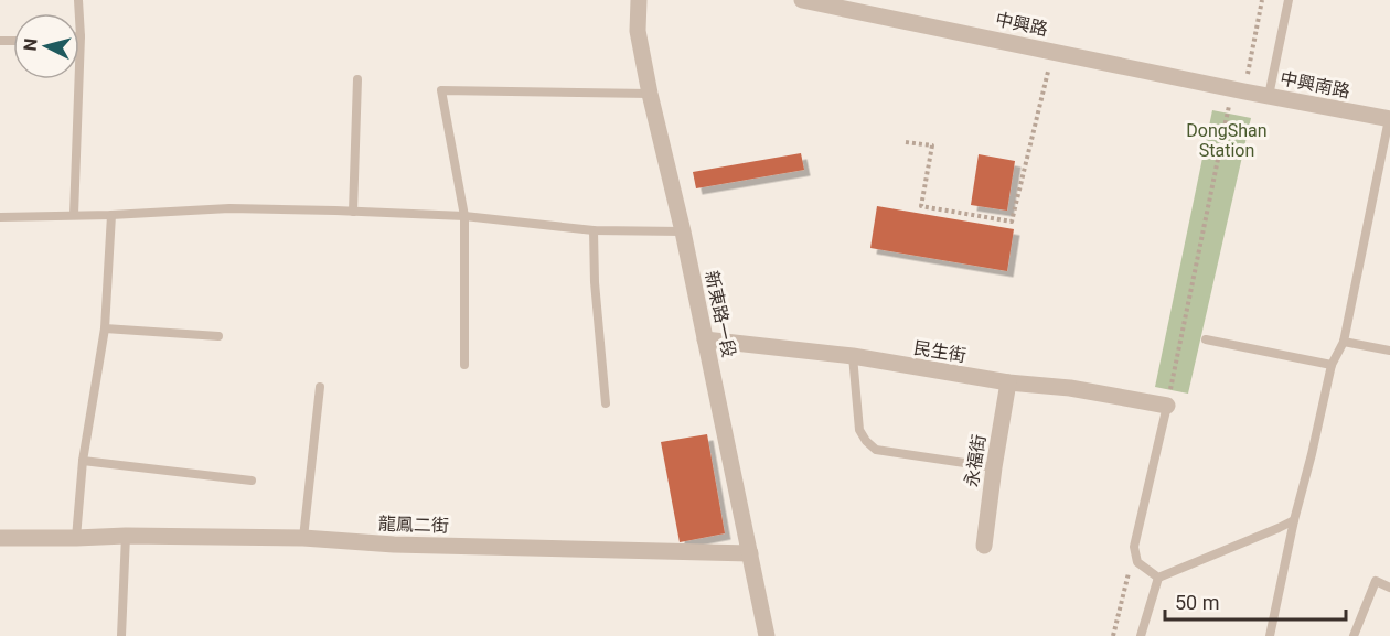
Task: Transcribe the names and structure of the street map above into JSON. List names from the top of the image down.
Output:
{
  "streets": {
    "street": [
      "中興路",
      "中興南路",
      "新東路一段",
      "民生街",
      "永福街",
      "龍鳳二街"
    ]
  },
  "crossings": [
    ["中興路", "中興南路"],
    ["新東路一段", "民生街"],
    ["新東路一段", "龍鳳二街"],
    ["民生街", "永福街"]
  ],
  "parks": ["DongShan Station"],
  "scale_bar": "50 m",
  "north": "left"
}
